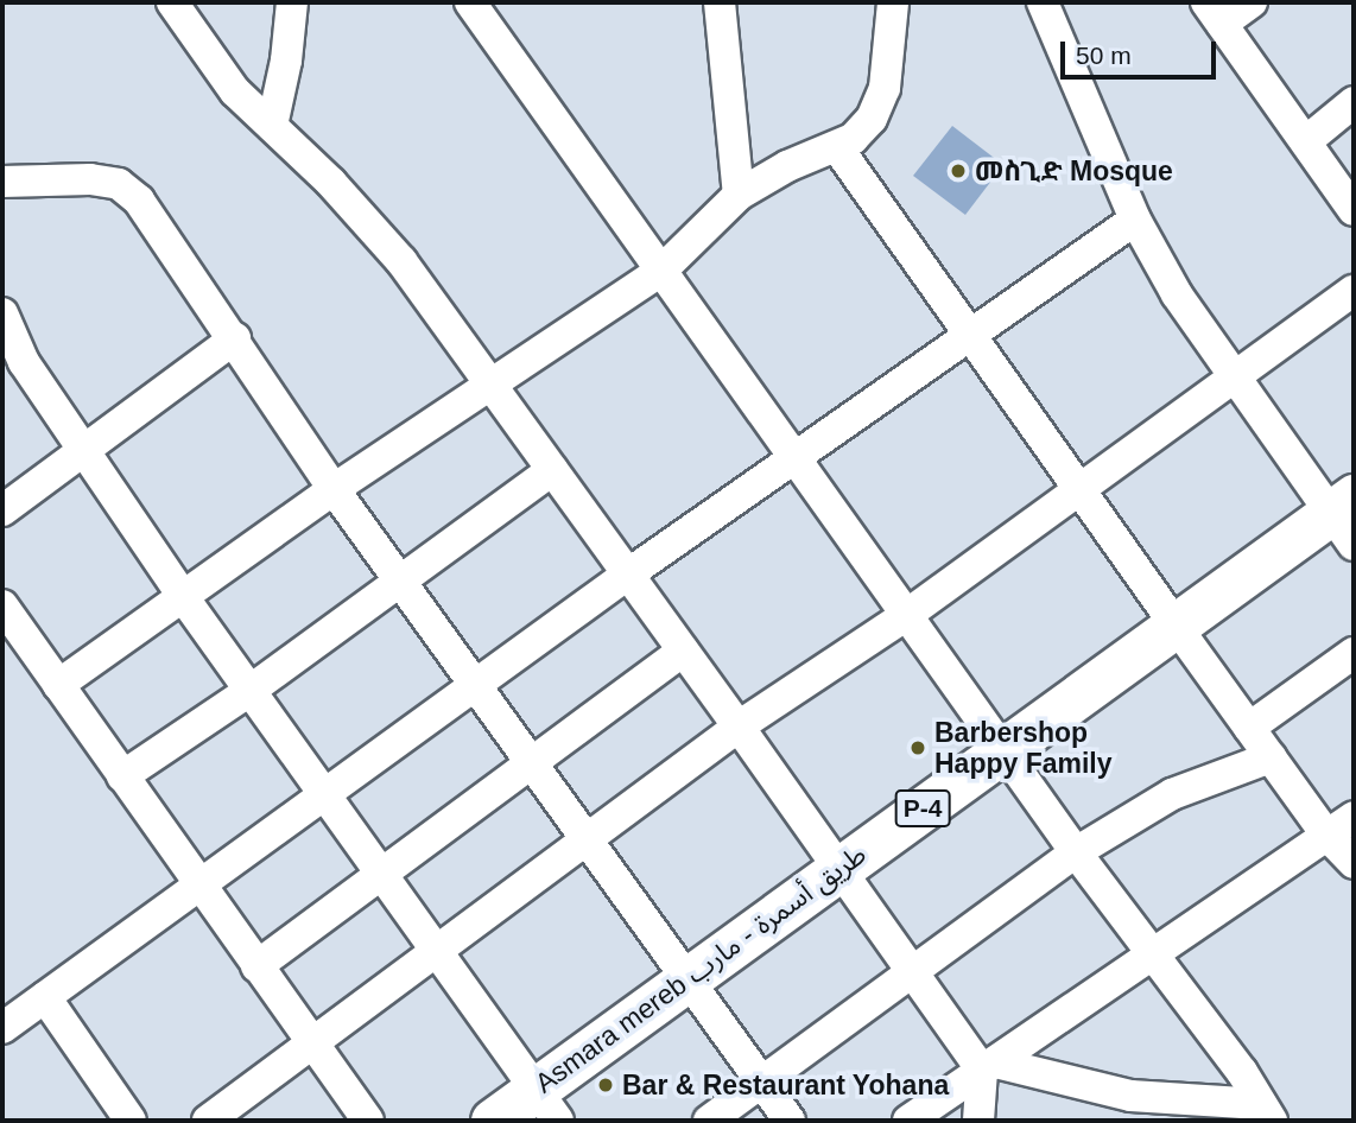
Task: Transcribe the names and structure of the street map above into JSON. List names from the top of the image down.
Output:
{
  "streets": {
    "highway": ["P-4", "Asmara mereb طريق أسمرة - مارب"]
  },
  "places": ["መስጊድ Mosque", "Barbershop Happy Family", "Bar & Restaurant Yohana"],
  "scale_bar": "50 m"
}
